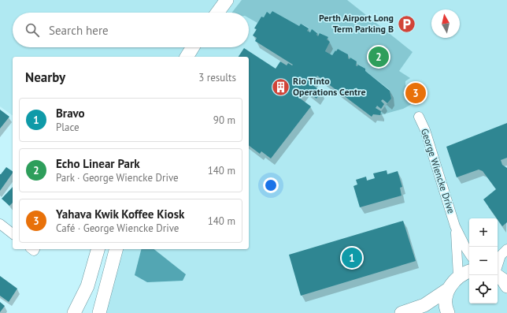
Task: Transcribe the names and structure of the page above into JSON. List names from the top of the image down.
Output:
{
  "streets": {
    "street": ["George Wiencke Drive"]
  },
  "places": {
    "parking": ["Perth Airport Long Term Parking B"],
    "building": ["Rio Tinto Operations Centre"]
  },
  "north": "top",
  "page": {
    "search": "Search here",
    "pins": ["2", "3", "1"],
    "heading": ["Nearby", "3 results"],
    "list": [
      {
        "mark": "1",
        "name": "Bravo",
        "note": "Place",
        "value": "90 m"
      },
      {
        "mark": "2",
        "name": "Echo Linear Park",
        "note": "Park · George Wiencke Drive",
        "value": "140 m"
      },
      {
        "mark": "3",
        "name": "Yahava Kwik Koffee Kiosk",
        "note": "Café · George Wiencke Drive",
        "value": "140 m"
      }
    ],
    "map_buttons": ["+", "−"]
  }
}
